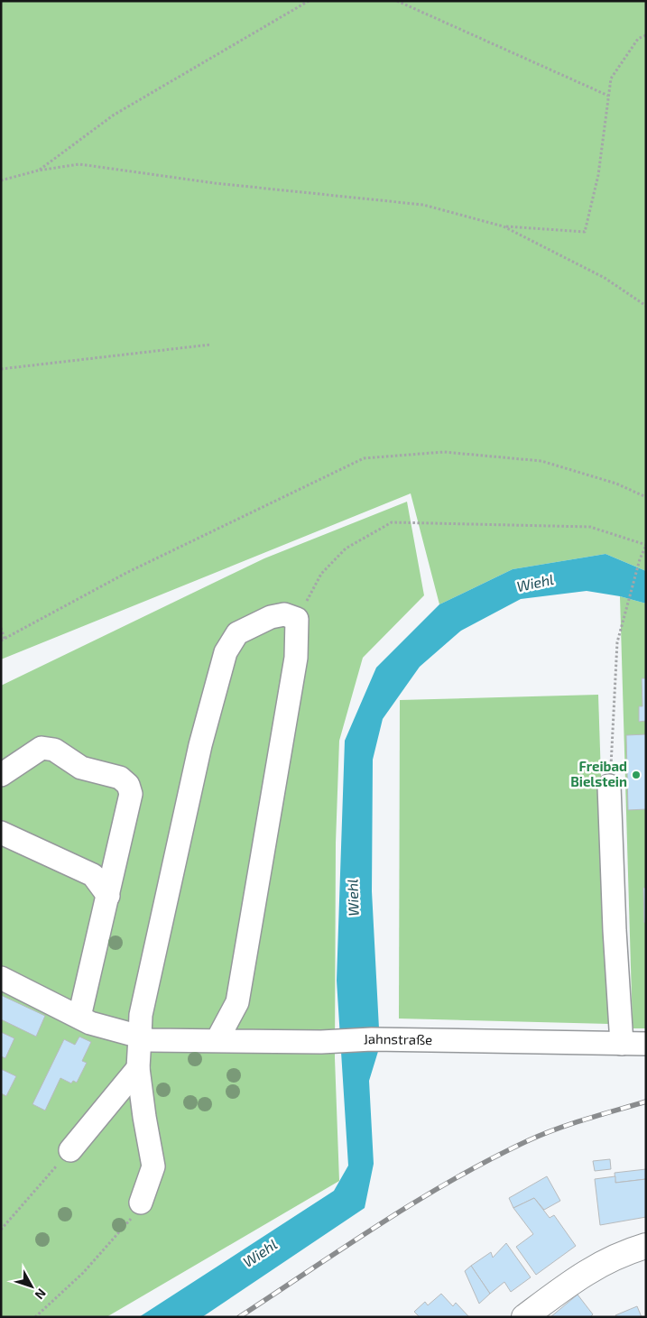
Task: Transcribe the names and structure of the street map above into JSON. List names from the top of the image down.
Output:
{
  "streets": {
    "street": ["Jahnstraße"]
  },
  "water": ["Wiehl"],
  "places": ["Freibad Bielstein"],
  "north": "bottom right"
}
